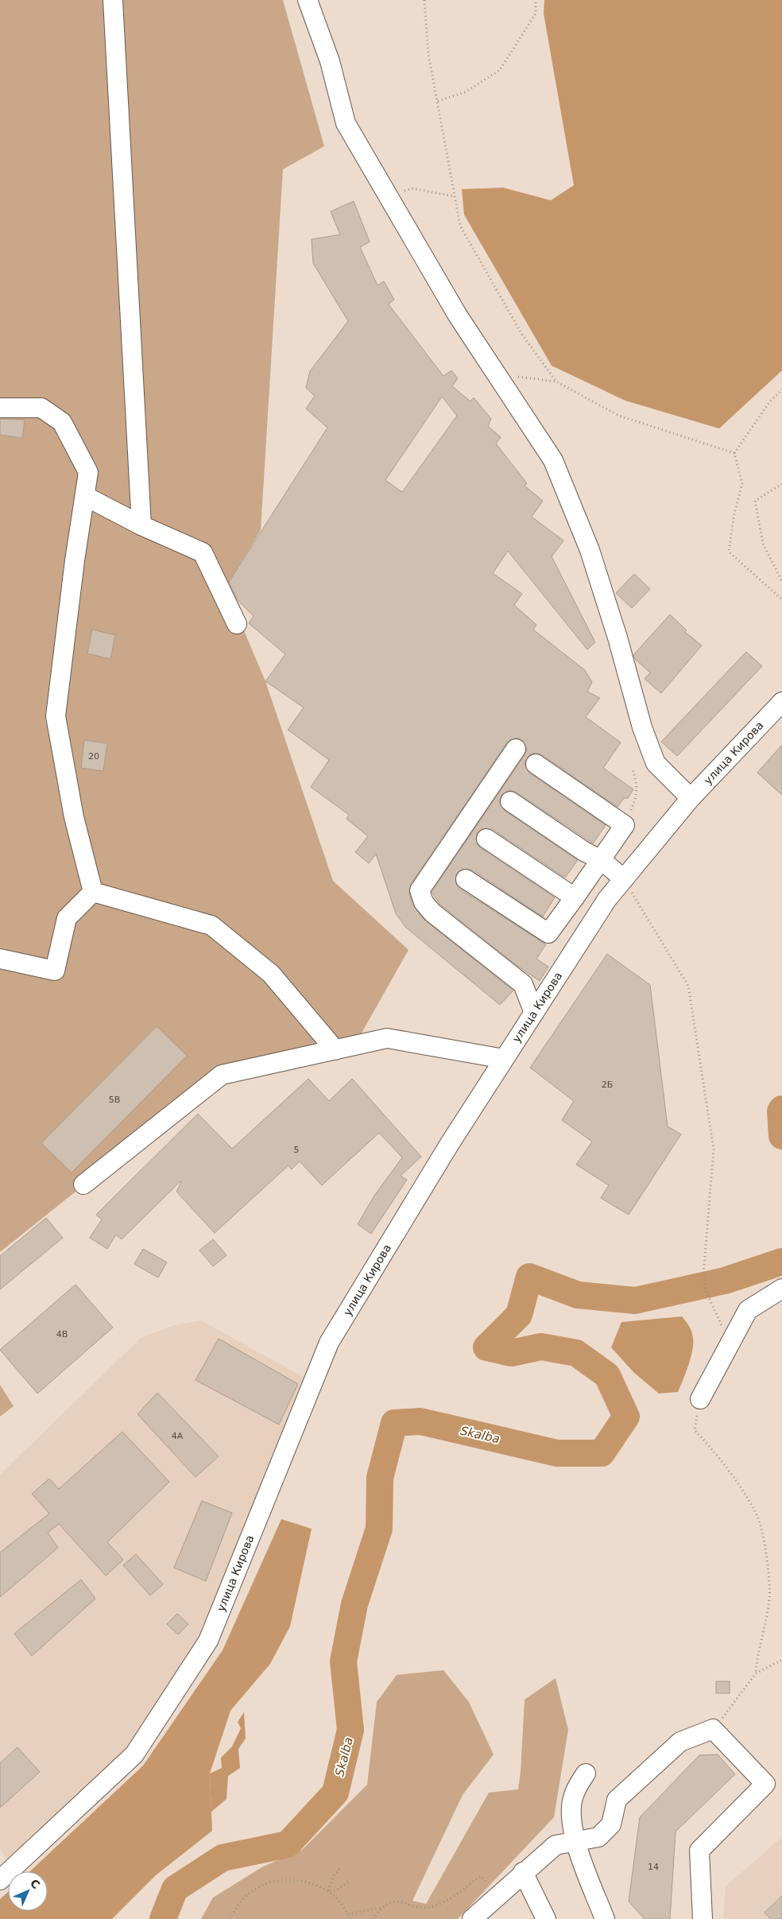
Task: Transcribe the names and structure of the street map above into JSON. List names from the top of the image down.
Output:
{
  "streets": {
    "street": ["улица Кирова"]
  },
  "water": ["Skalba"],
  "house_numbers": [
    "20",
    "2Б",
    "5В",
    "5",
    "4В",
    "4А",
    "14"
  ],
  "north": "top right"
}
